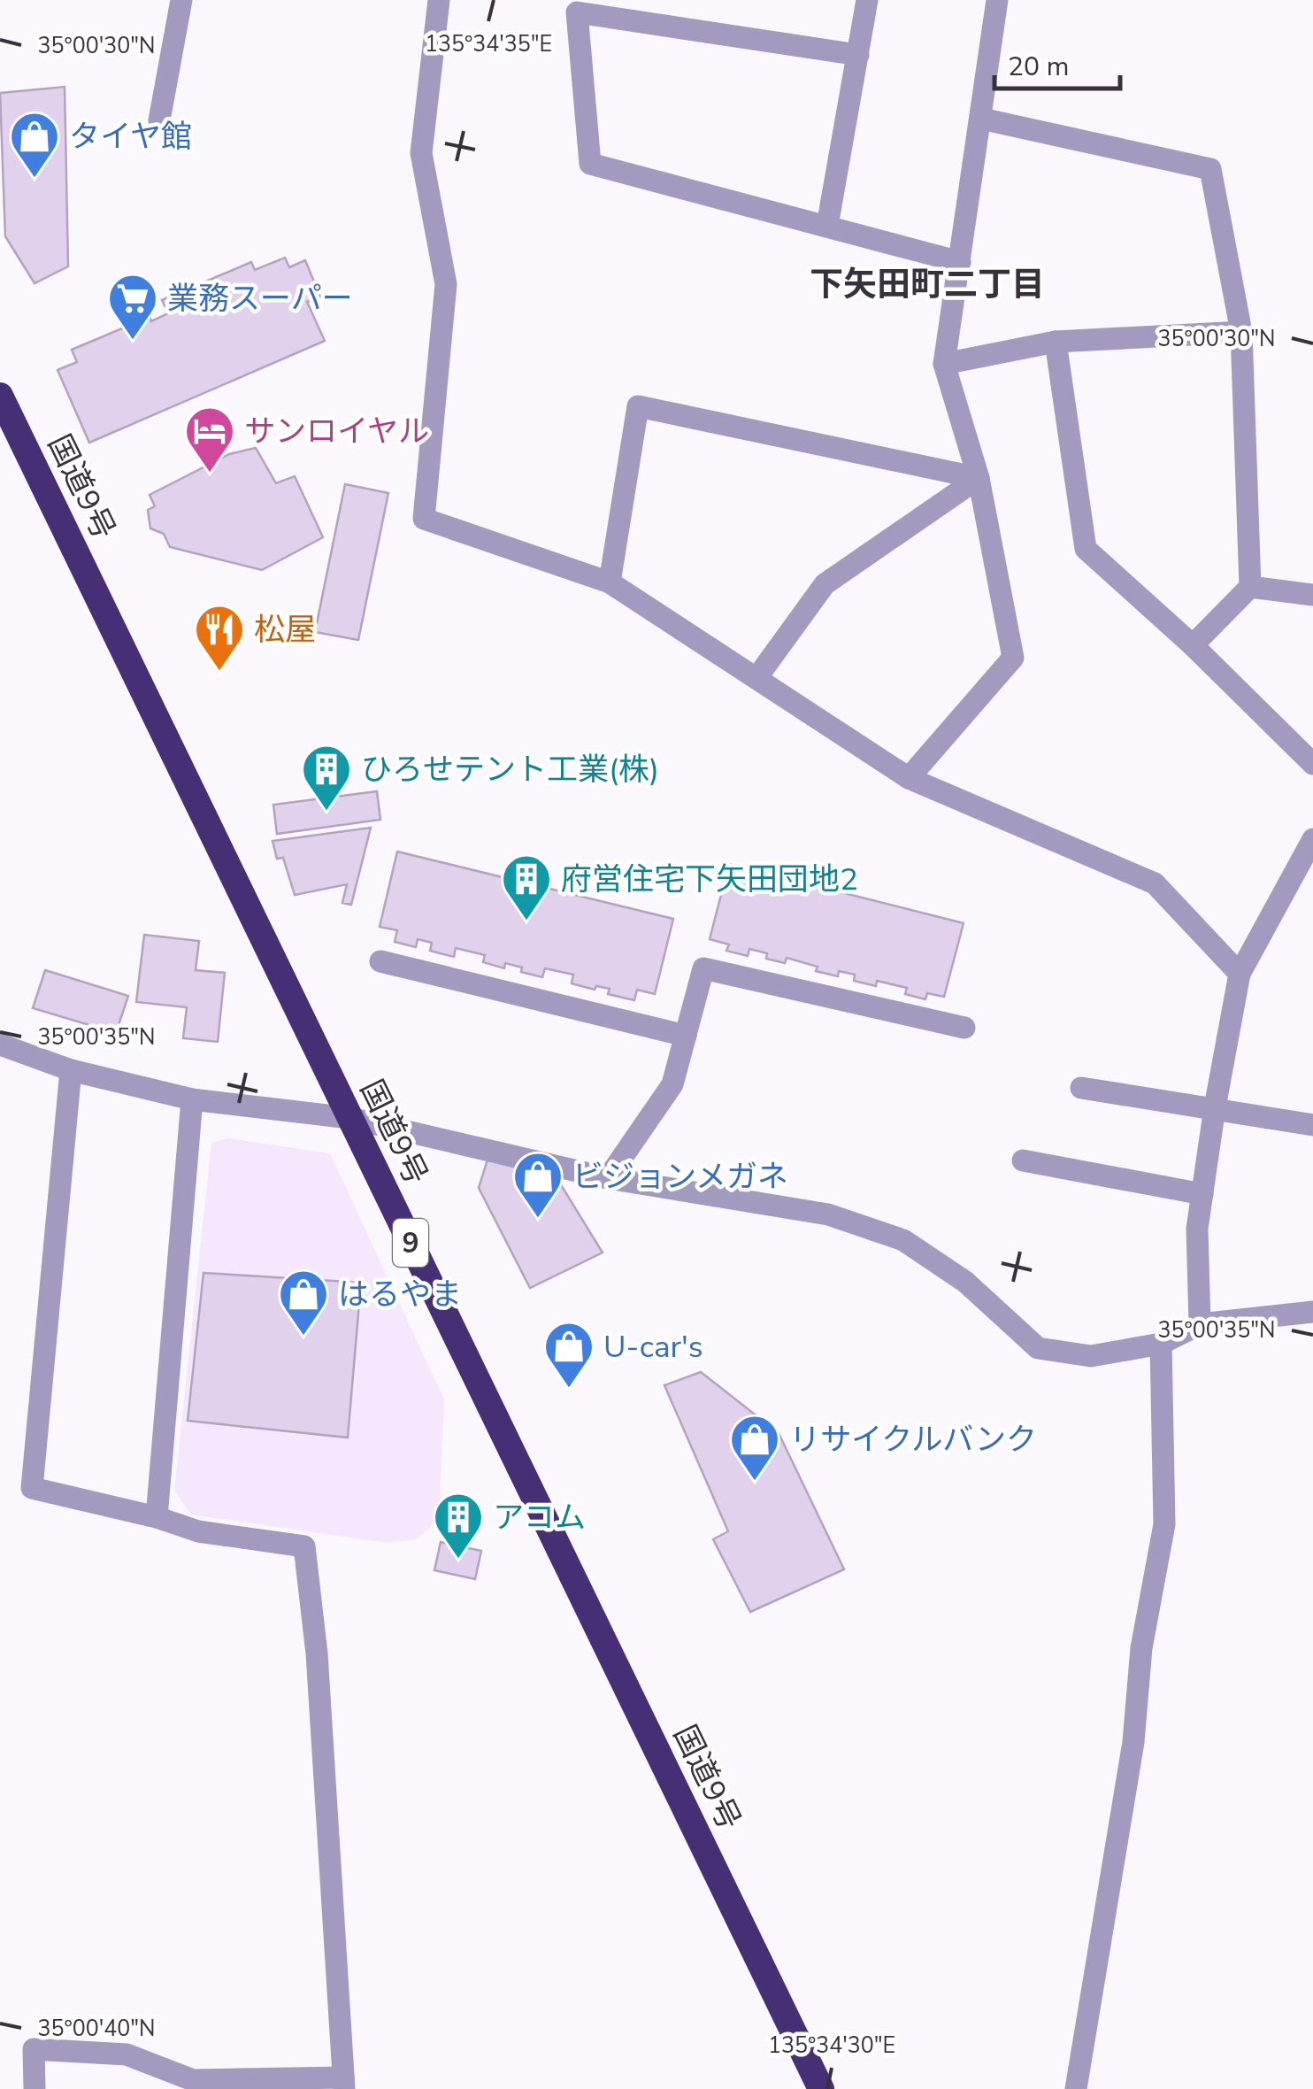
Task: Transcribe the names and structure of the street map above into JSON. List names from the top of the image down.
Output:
{
  "streets": {
    "highway": ["国道9号", "9"]
  },
  "districts": ["下矢田町二丁目"],
  "places": {
    "shop": [
      "タイヤ館",
      "ビジョンメガネ",
      "はるやま",
      "U-car's",
      "リサイクルバンク"
    ],
    "supermarket": ["業務スーパー"],
    "hotel": ["サンロイヤル"],
    "restaurant": ["松屋"],
    "building": ["ひろせテント工業(株)", "府営住宅下矢田団地2", "アコム"]
  },
  "scale_bar": "20 m",
  "coordinates": [
    "135°34'35\"E",
    "35°00'30\"N",
    "35°00'35\"N",
    "35°00'40\"N",
    "135°34'30\"E"
  ]
}
